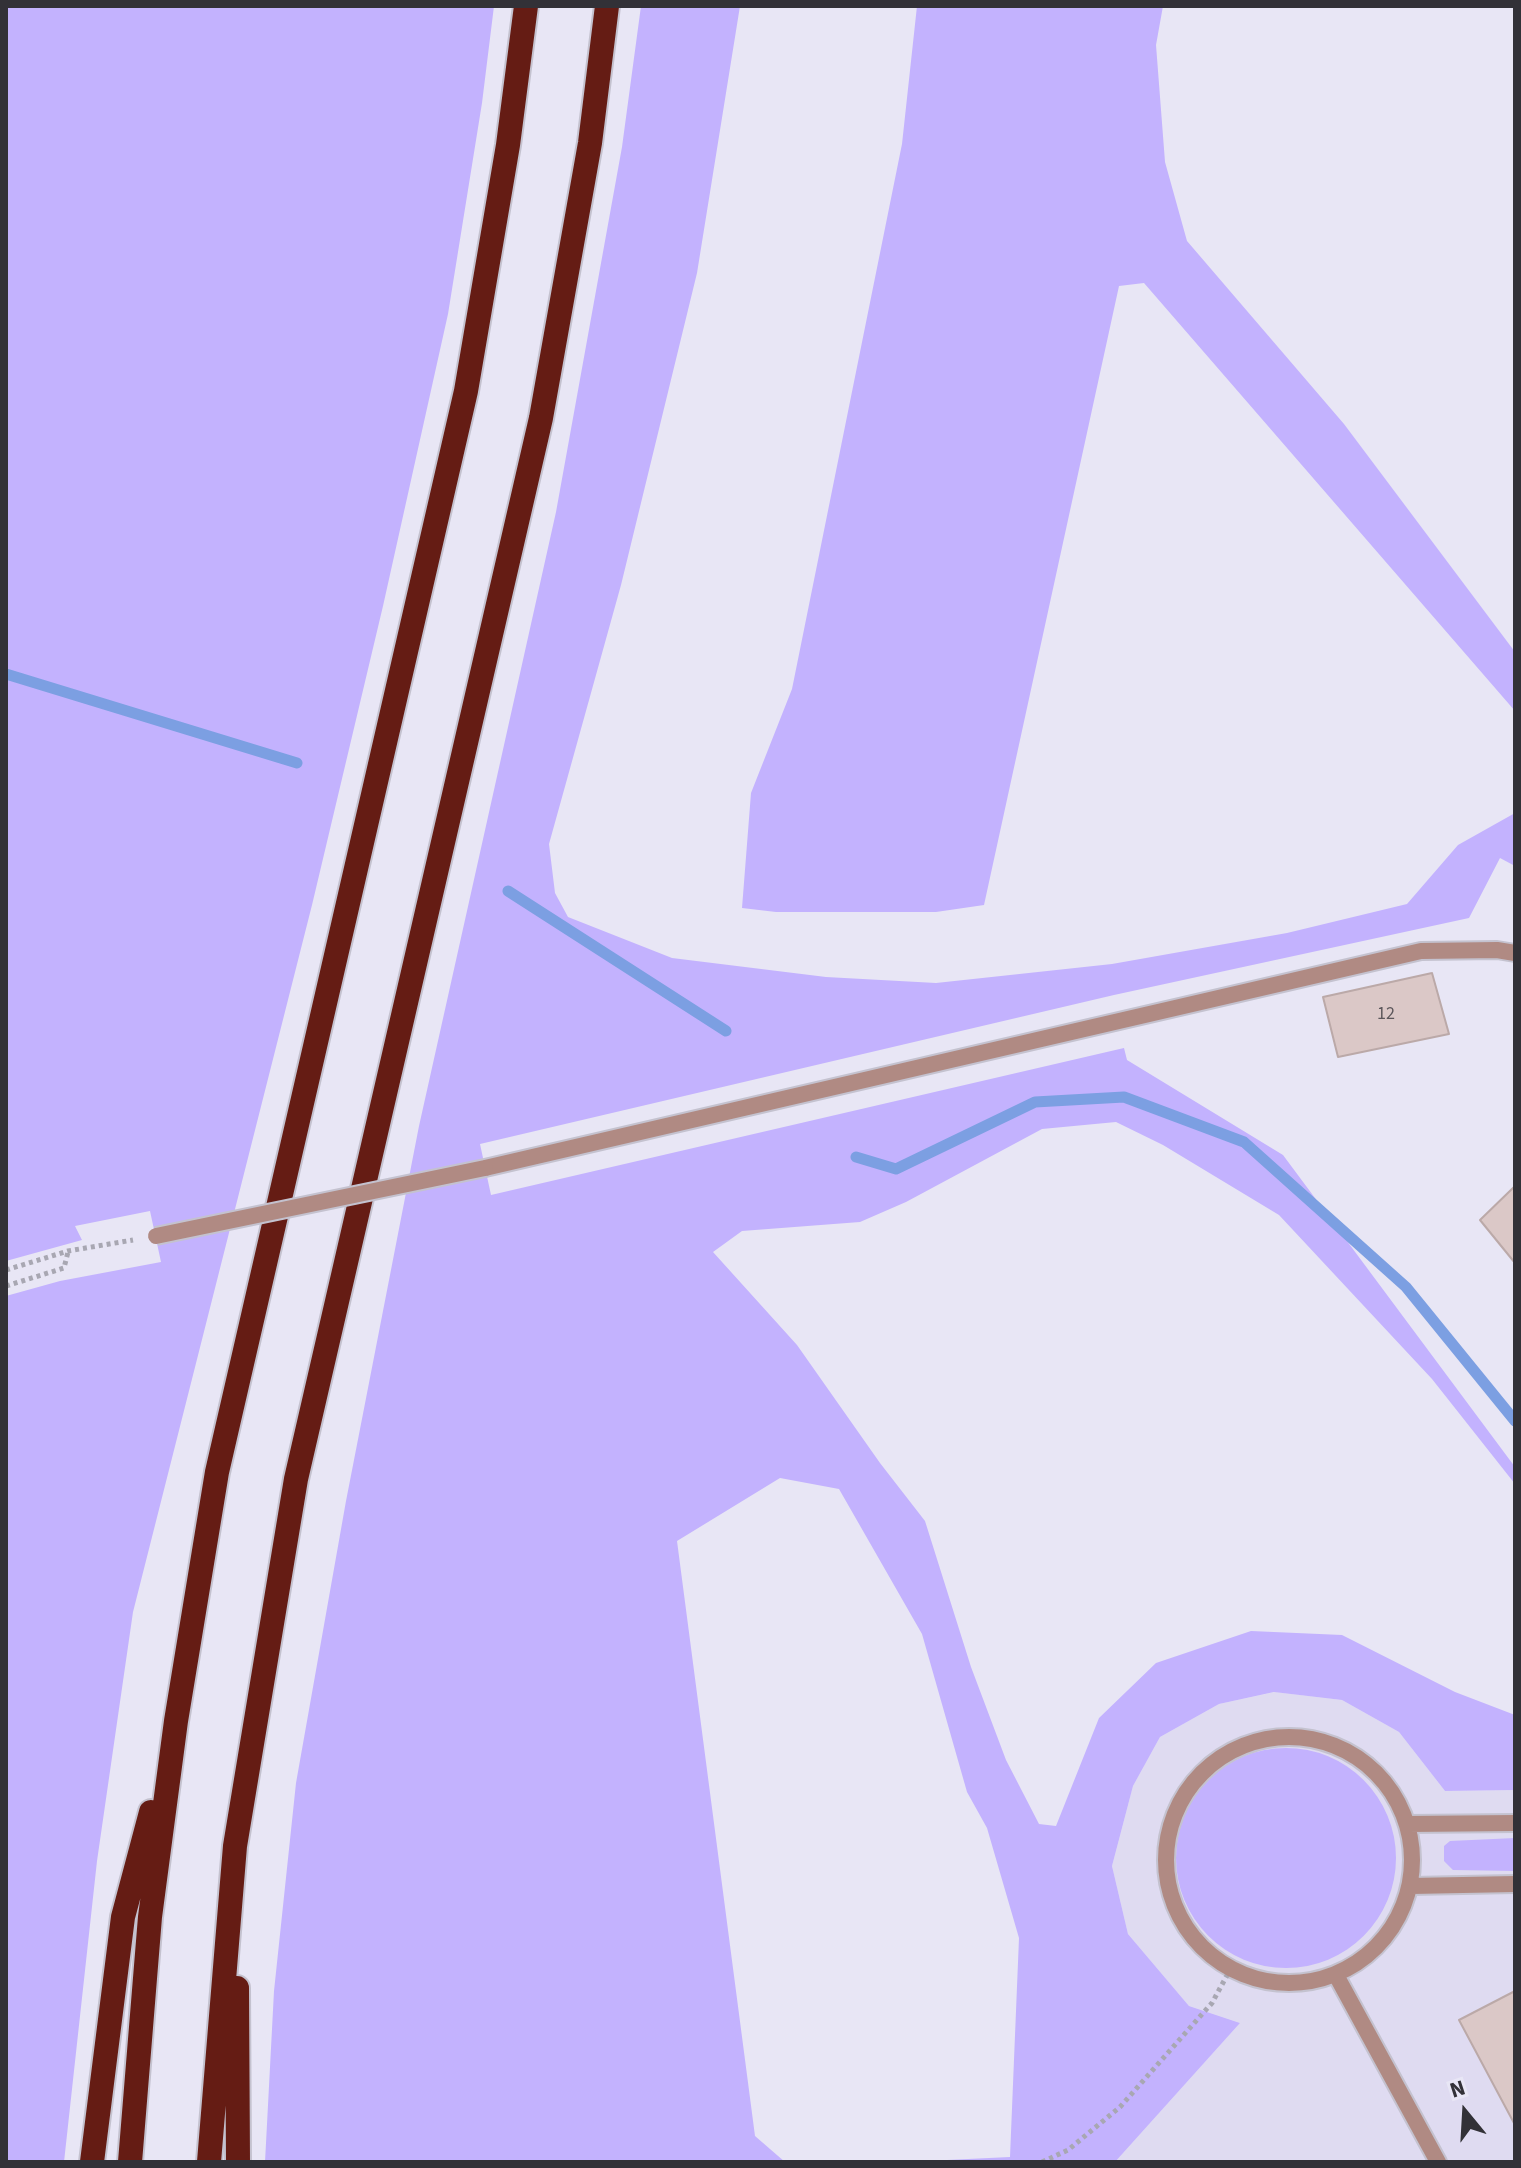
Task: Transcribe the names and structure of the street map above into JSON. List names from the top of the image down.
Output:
{
  "house_numbers": ["12"],
  "north": "top"
}
